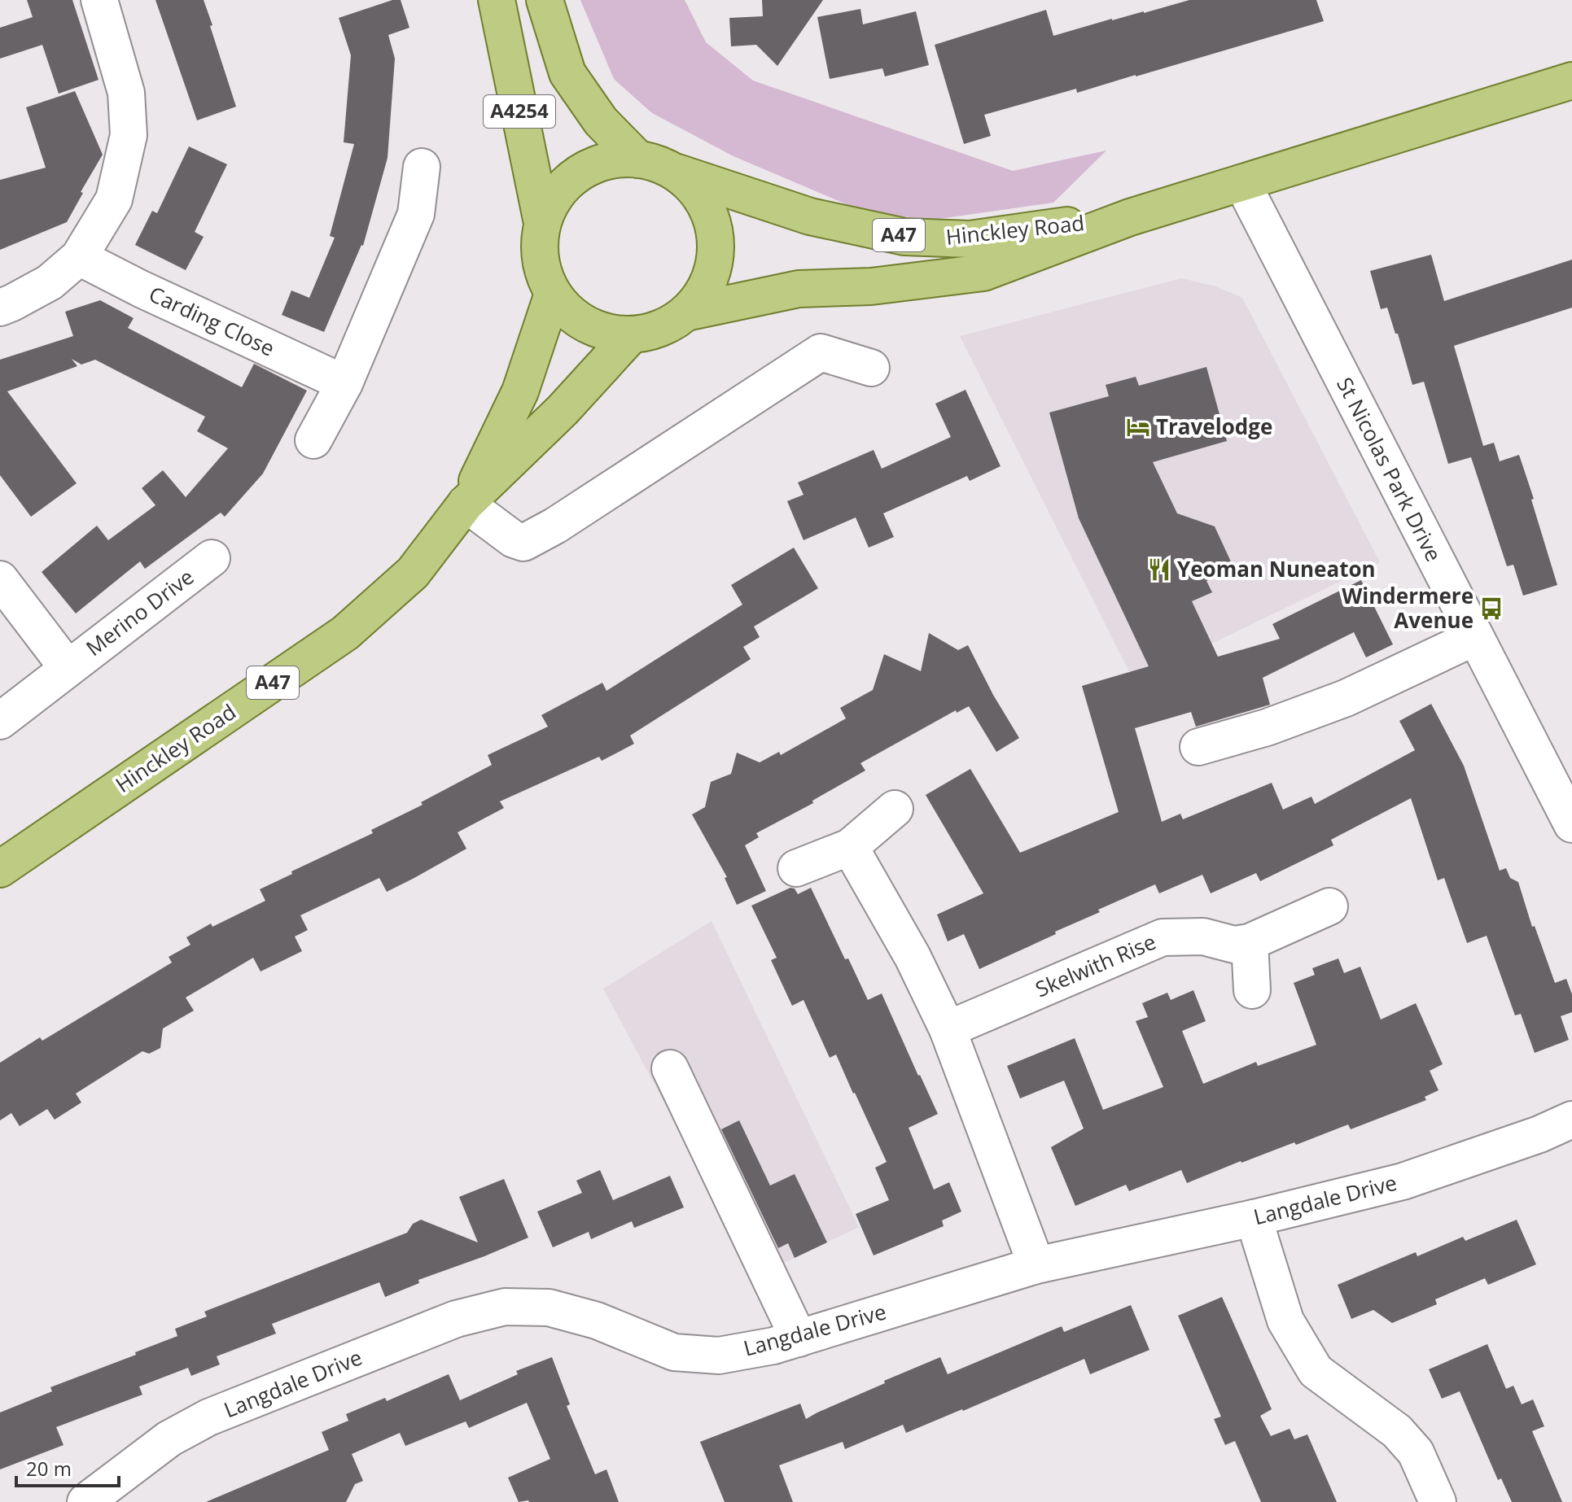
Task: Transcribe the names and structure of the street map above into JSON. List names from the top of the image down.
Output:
{
  "streets": {
    "main road": ["A4254", "Hinckley Road", "A47"],
    "street": [
      "Carding Close",
      "St Nicolas Park Drive",
      "Merino Drive",
      "Skelwith Rise",
      "Langdale Drive"
    ]
  },
  "crossings": [
    ["A4254", "Hinckley Road"],
    ["A4254", "A47"],
    ["Hinckley Road", "A47"],
    ["Hinckley Road", "St Nicolas Park Drive"]
  ],
  "places": {
    "hotel": ["Travelodge"],
    "restaurant": ["Yeoman Nuneaton"],
    "bus stop": ["Windermere Avenue"]
  },
  "scale_bar": "20 m"
}
